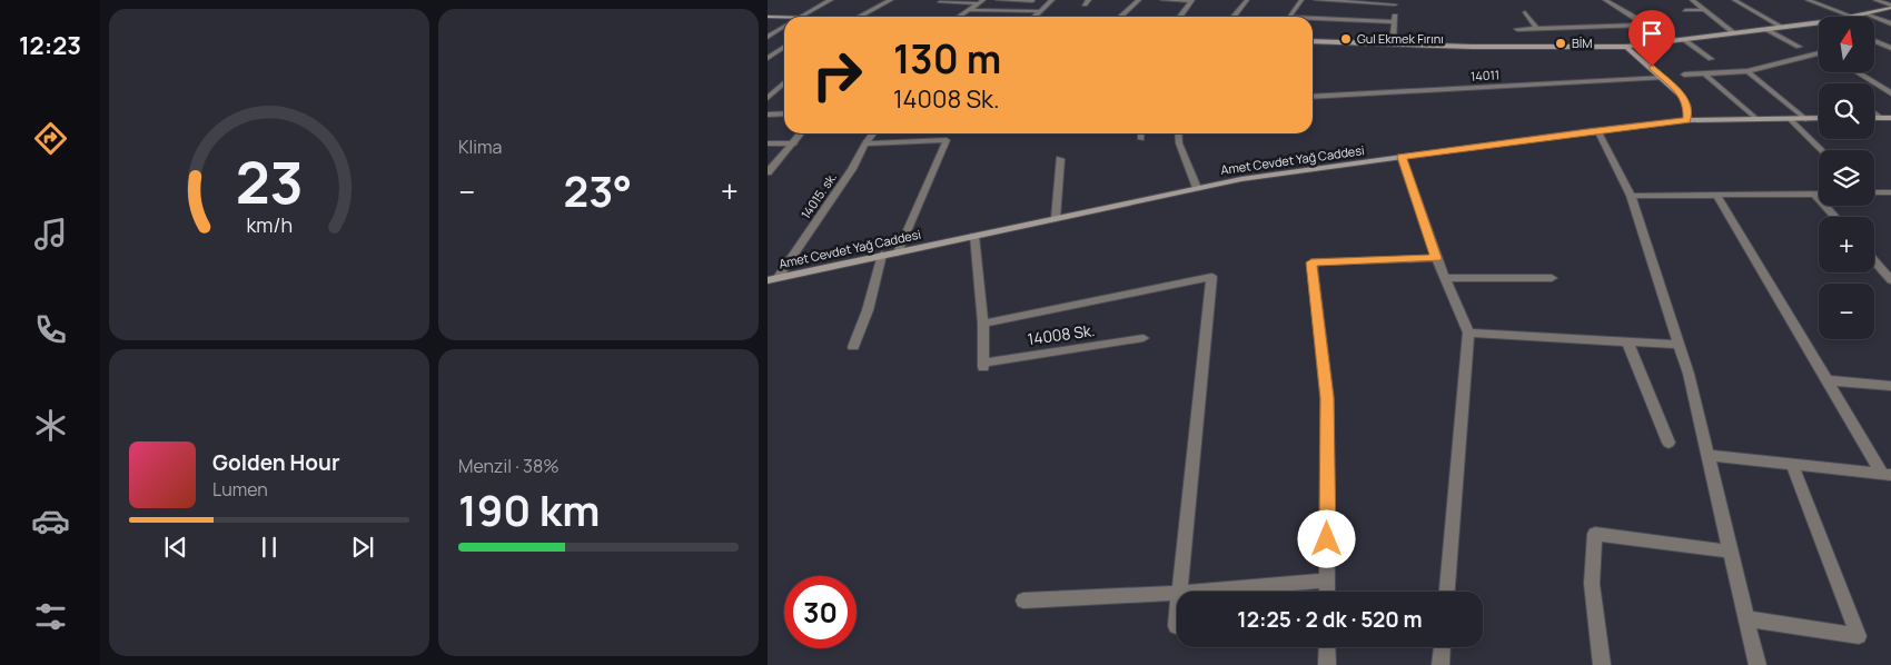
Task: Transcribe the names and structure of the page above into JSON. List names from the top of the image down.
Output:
{
  "streets": {
    "main road": ["Amet Cevdet Yağ Caddesi"],
    "street": ["14011", "14015. sk.", "14008 Sk."]
  },
  "crossings": [
    ["Amet Cevdet Yağ Caddesi", "14015. sk."]
  ],
  "places": ["Gul Ekmek Fırını", "BİM"],
  "north": "top",
  "page": {
    "tabs": "12:23",
    "tile": [
      "Klima",
      ["Menzil · 38%", "190 km"]
    ],
    "map_buttons": ["+", "−"],
    "turn": ["130 m", "14008 Sk."],
    "heat": ["−", "23°", "+"],
    "song": ["Golden Hour", "Lumen"],
    "limit": "30",
    "trip": "12:25 · 2 dk · 520 m",
    "gauge": ["23", "km/h"]
  }
}
